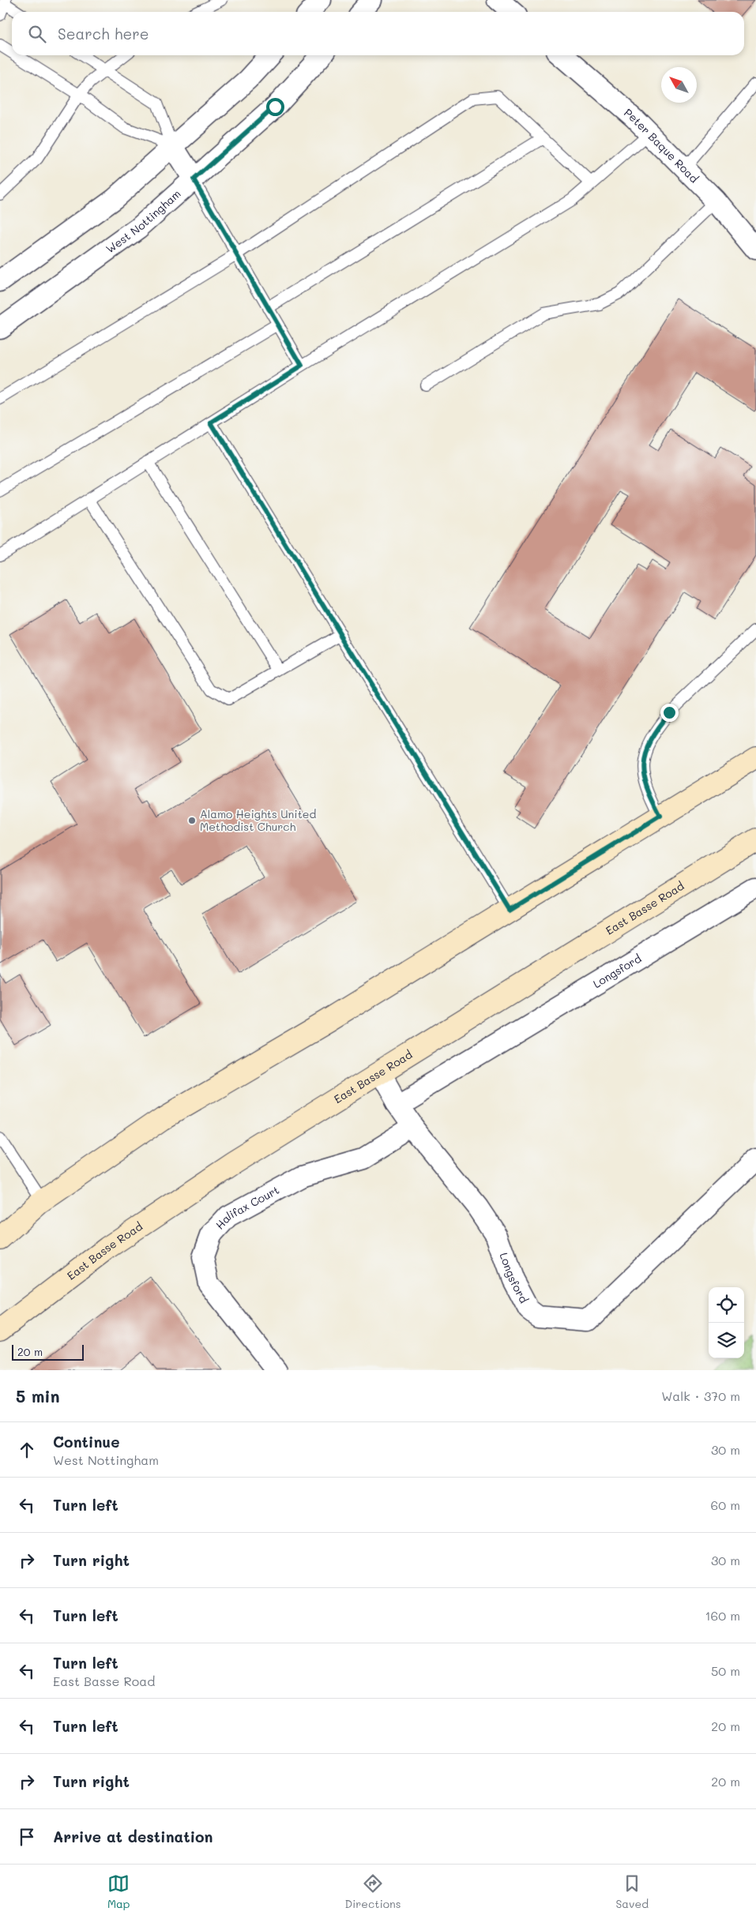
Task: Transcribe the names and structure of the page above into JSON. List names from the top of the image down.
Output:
{
  "streets": {
    "main road": ["East Basse Road"],
    "street": [
      "Peter Baque Road",
      "West Nottingham",
      "Longsford",
      "Halifax Court"
    ]
  },
  "crossings": [
    ["East Basse Road", "Longsford"],
    ["Longsford", "Halifax Court"]
  ],
  "places": ["Alamo Heights United Methodist Church"],
  "scale_bar": "20 m",
  "north": "top left",
  "page": {
    "search": "Search here",
    "scale": "20 m",
    "heading": ["5 min", "Walk · 370 m"],
    "list": [
      ["Continue", "West Nottingham", "30 m"],
      ["Turn left", "60 m"],
      ["Turn right", "30 m"],
      ["Turn left", "160 m"],
      ["Turn left", "East Basse Road", "50 m"],
      ["Turn left", "20 m"],
      ["Turn right", "20 m"],
      "Arrive at destination"
    ],
    "nav": ["Map", "Directions", "Saved"]
  }
}
